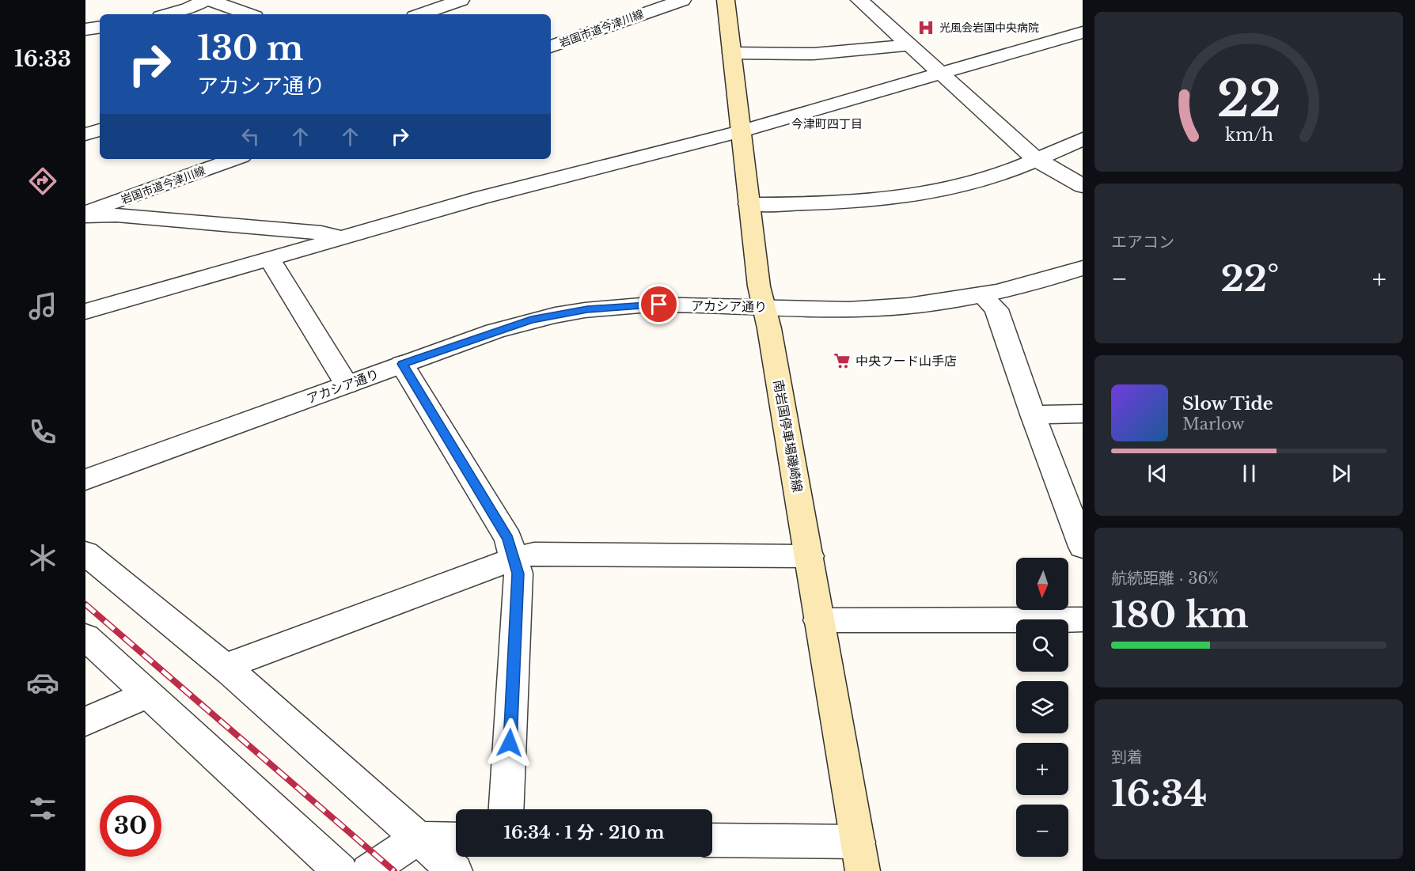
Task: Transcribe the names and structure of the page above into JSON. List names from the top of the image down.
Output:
{
  "streets": {
    "main road": ["南岩国停車場磯崎線"],
    "street": ["岩国市道今津川線", "アカシア通り"]
  },
  "crossings": [
    ["アカシア通り", "南岩国停車場磯崎線"]
  ],
  "districts": ["今津町四丁目"],
  "places": {
    "hospital": ["光風会岩国中央病院"],
    "supermarket": ["中央フード山手店"]
  },
  "north": "bottom",
  "page": {
    "tabs": "16:33",
    "turn": ["130 m", "アカシア通り"],
    "tile": [
      "エアコン",
      ["航続距離 · 36%", "180 km"],
      ["到着", "16:34"]
    ],
    "heat": ["−", "22°", "+"],
    "song": ["Slow Tide", "Marlow"],
    "map_buttons": ["+", "−"],
    "limit": "30",
    "trip": "16:34 · 1 分 · 210 m",
    "gauge": ["22", "km/h"]
  }
}
